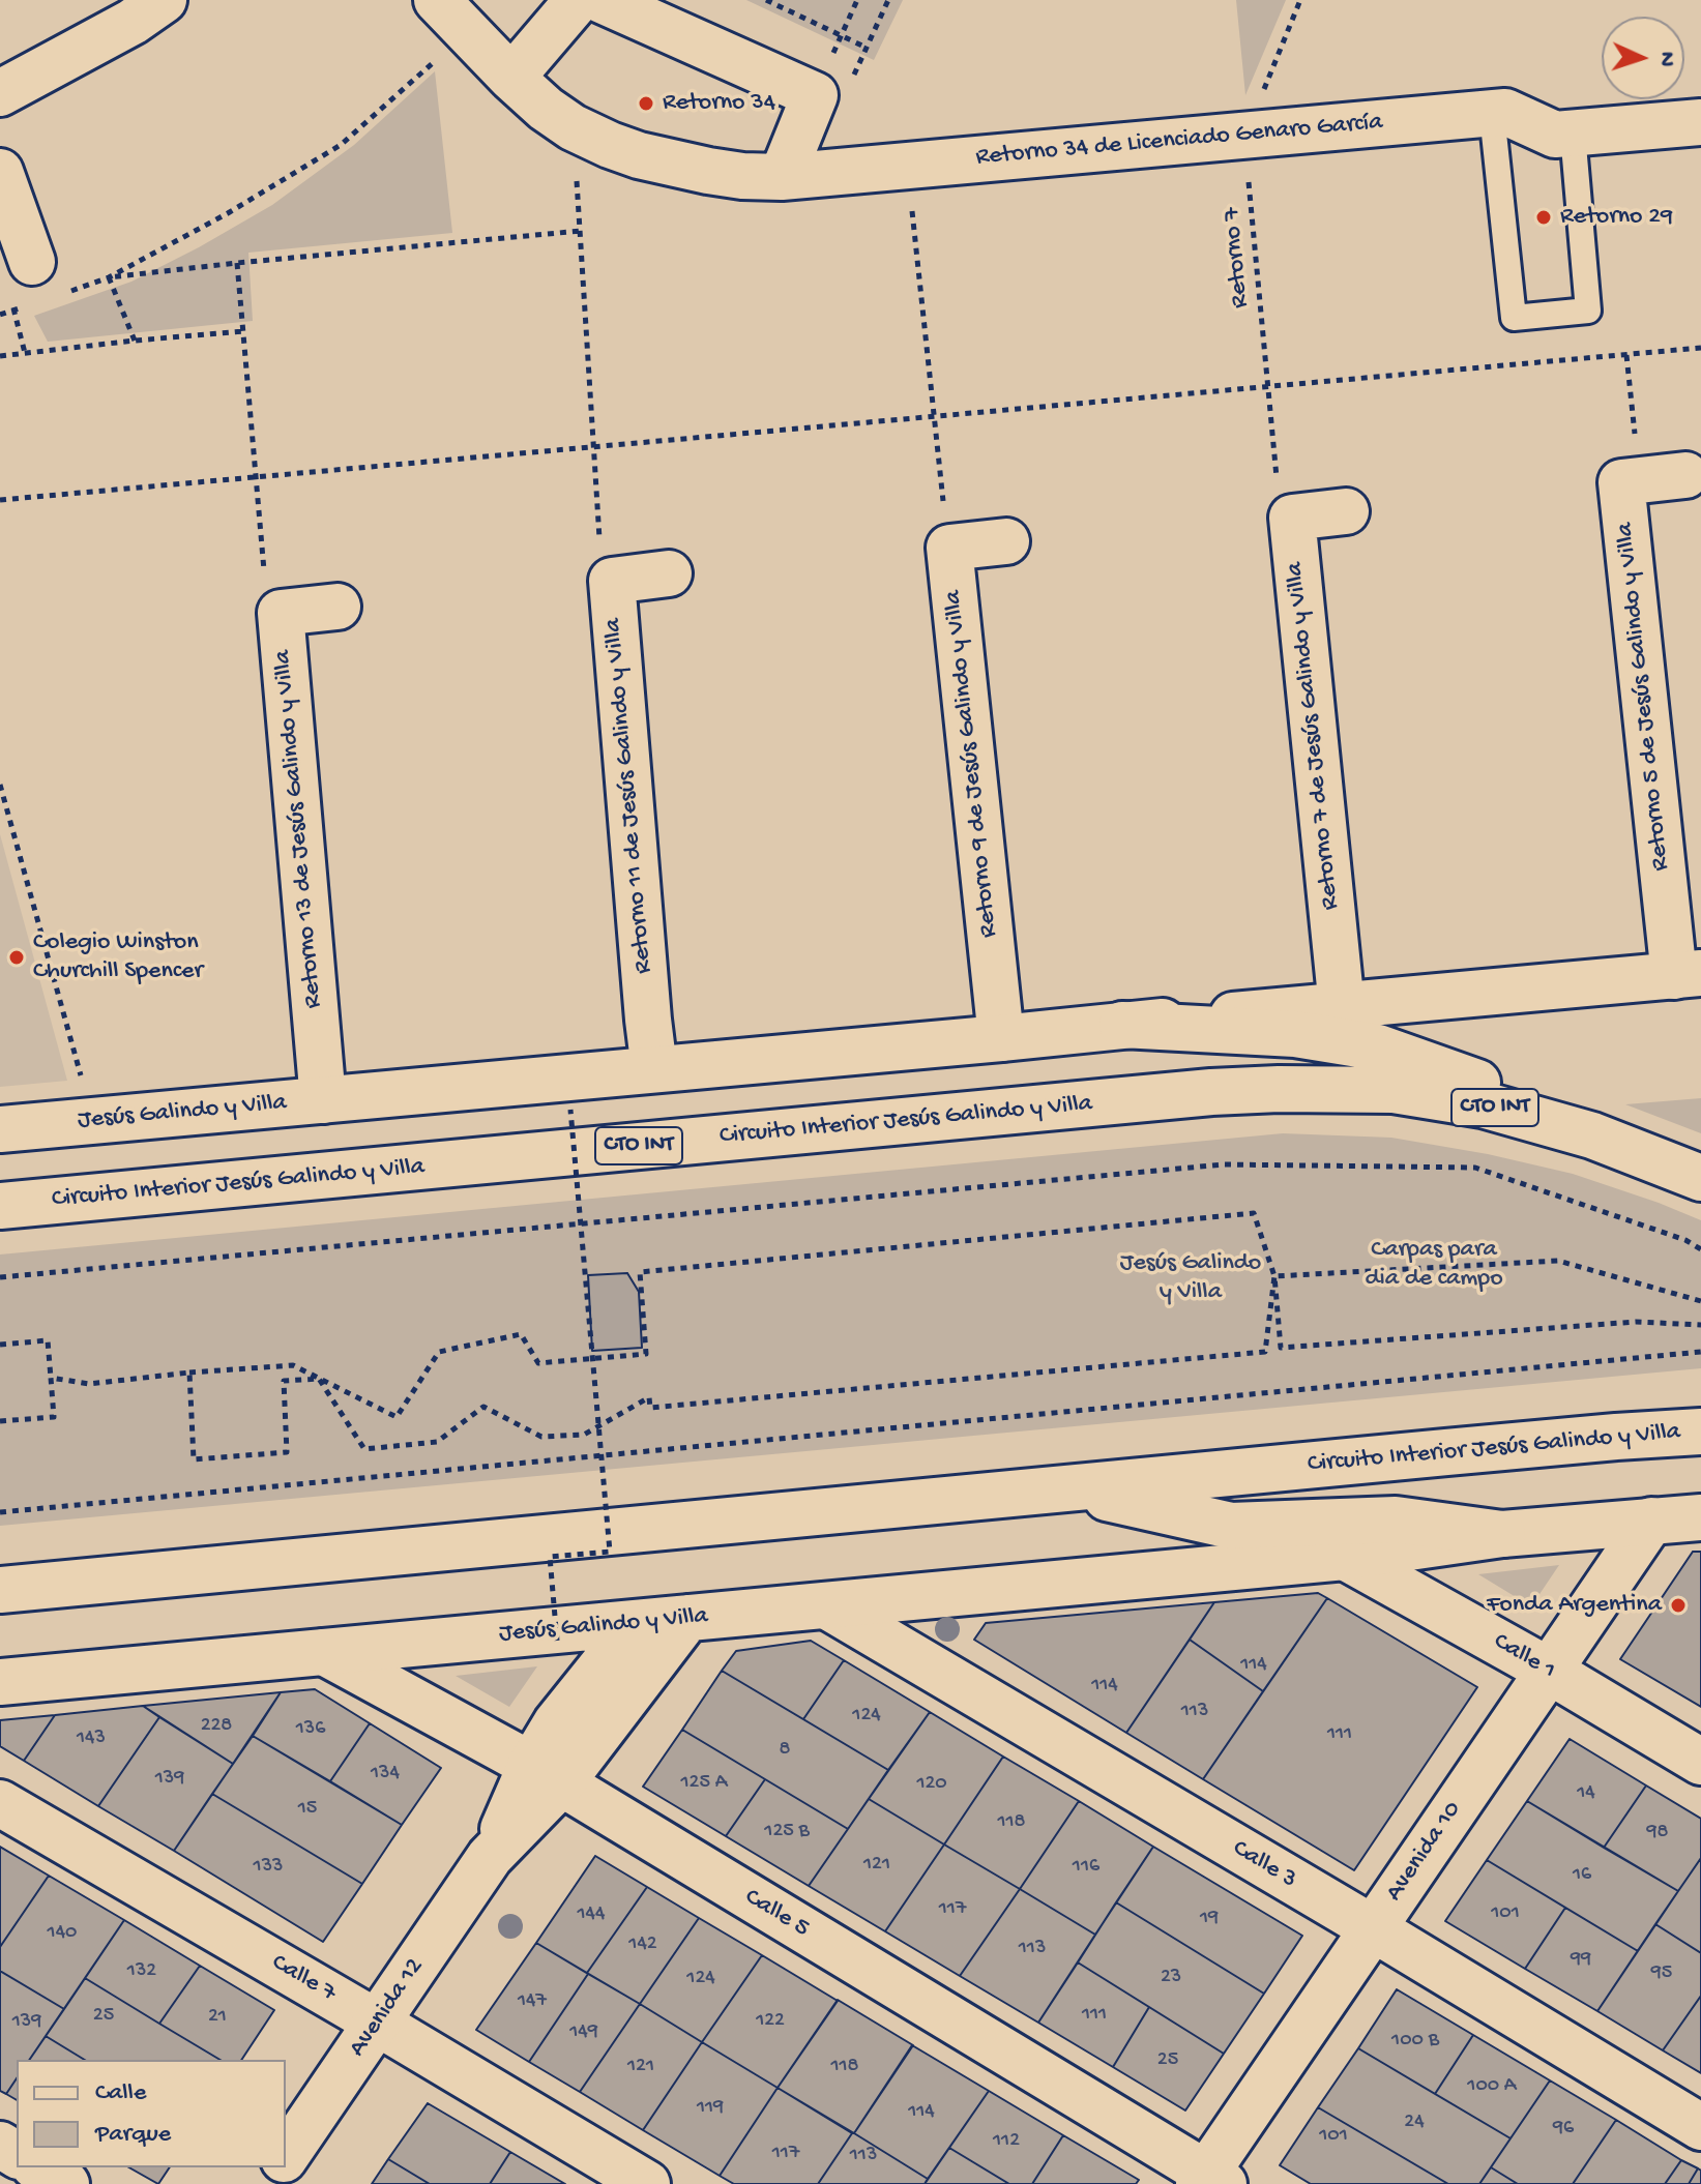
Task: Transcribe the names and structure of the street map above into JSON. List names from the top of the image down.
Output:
{
  "streets": {
    "main road": [
      "Retorno 34 de Licenciado Genaro García",
      "Retorno 5 de Jesús Galindo y Villa",
      "Retorno 7 de Jesús Galindo y Villa",
      "Retorno 9 de Jesús Galindo y Villa",
      "Retorno 11 de Jesús Galindo y Villa",
      "Retorno 13 de Jesús Galindo y Villa",
      "CTO INT",
      "Jesús Galindo y Villa",
      "Circuito Interior Jesús Galindo y Villa",
      "Calle 1",
      "Avenida 10",
      "Calle 3",
      "Calle 5",
      "Calle 7",
      "Avenida 12"
    ],
    "path": ["Retorno 7"]
  },
  "crossings": [
    ["Retorno 34 de Licenciado Genaro García", "Retorno 7"],
    ["Retorno 7", "Retorno 7 de Jesús Galindo y Villa"],
    ["Retorno 5 de Jesús Galindo y Villa", "Jesús Galindo y Villa"],
    ["Retorno 7 de Jesús Galindo y Villa", "Jesús Galindo y Villa"],
    ["Retorno 9 de Jesús Galindo y Villa", "Jesús Galindo y Villa"],
    ["Retorno 11 de Jesús Galindo y Villa", "Jesús Galindo y Villa"],
    ["Retorno 13 de Jesús Galindo y Villa", "Jesús Galindo y Villa"],
    ["Jesús Galindo y Villa", "Calle 1"],
    ["Jesús Galindo y Villa", "Avenida 10"],
    ["Jesús Galindo y Villa", "Calle 3"],
    ["Jesús Galindo y Villa", "Calle 5"],
    ["Jesús Galindo y Villa", "Avenida 12"],
    ["Calle 1", "Avenida 10"],
    ["Avenida 10", "Calle 3"],
    ["Avenida 10", "Calle 5"],
    ["Calle 5", "Avenida 12"],
    ["Calle 7", "Avenida 12"]
  ],
  "parks": ["Carpas para dia de campo", "Jesús Galindo y Villa"],
  "places": [
    "Retorno 34",
    "Retorno 29",
    "Colegio Winston Churchill Spencer",
    "Fonda Argentina"
  ],
  "house_numbers": [
    "114",
    "114",
    "113",
    "124",
    "228",
    "136",
    "111",
    "143",
    "8",
    "134",
    "139",
    "125 A",
    "120",
    "14",
    "15",
    "118",
    "125 B",
    "98",
    "121",
    "133",
    "116",
    "16",
    "117",
    "101",
    "144",
    "19",
    "140",
    "142",
    "113",
    "99",
    "132",
    "95",
    "23",
    "124",
    "147",
    "111",
    "25",
    "21",
    "122",
    "139",
    "149",
    "100 B",
    "25",
    "121",
    "118",
    "100 A",
    "119",
    "114",
    "24",
    "96",
    "101",
    "112",
    "117",
    "113"
  ],
  "legend": ["Calle", "Parque"],
  "north": "right"
}
